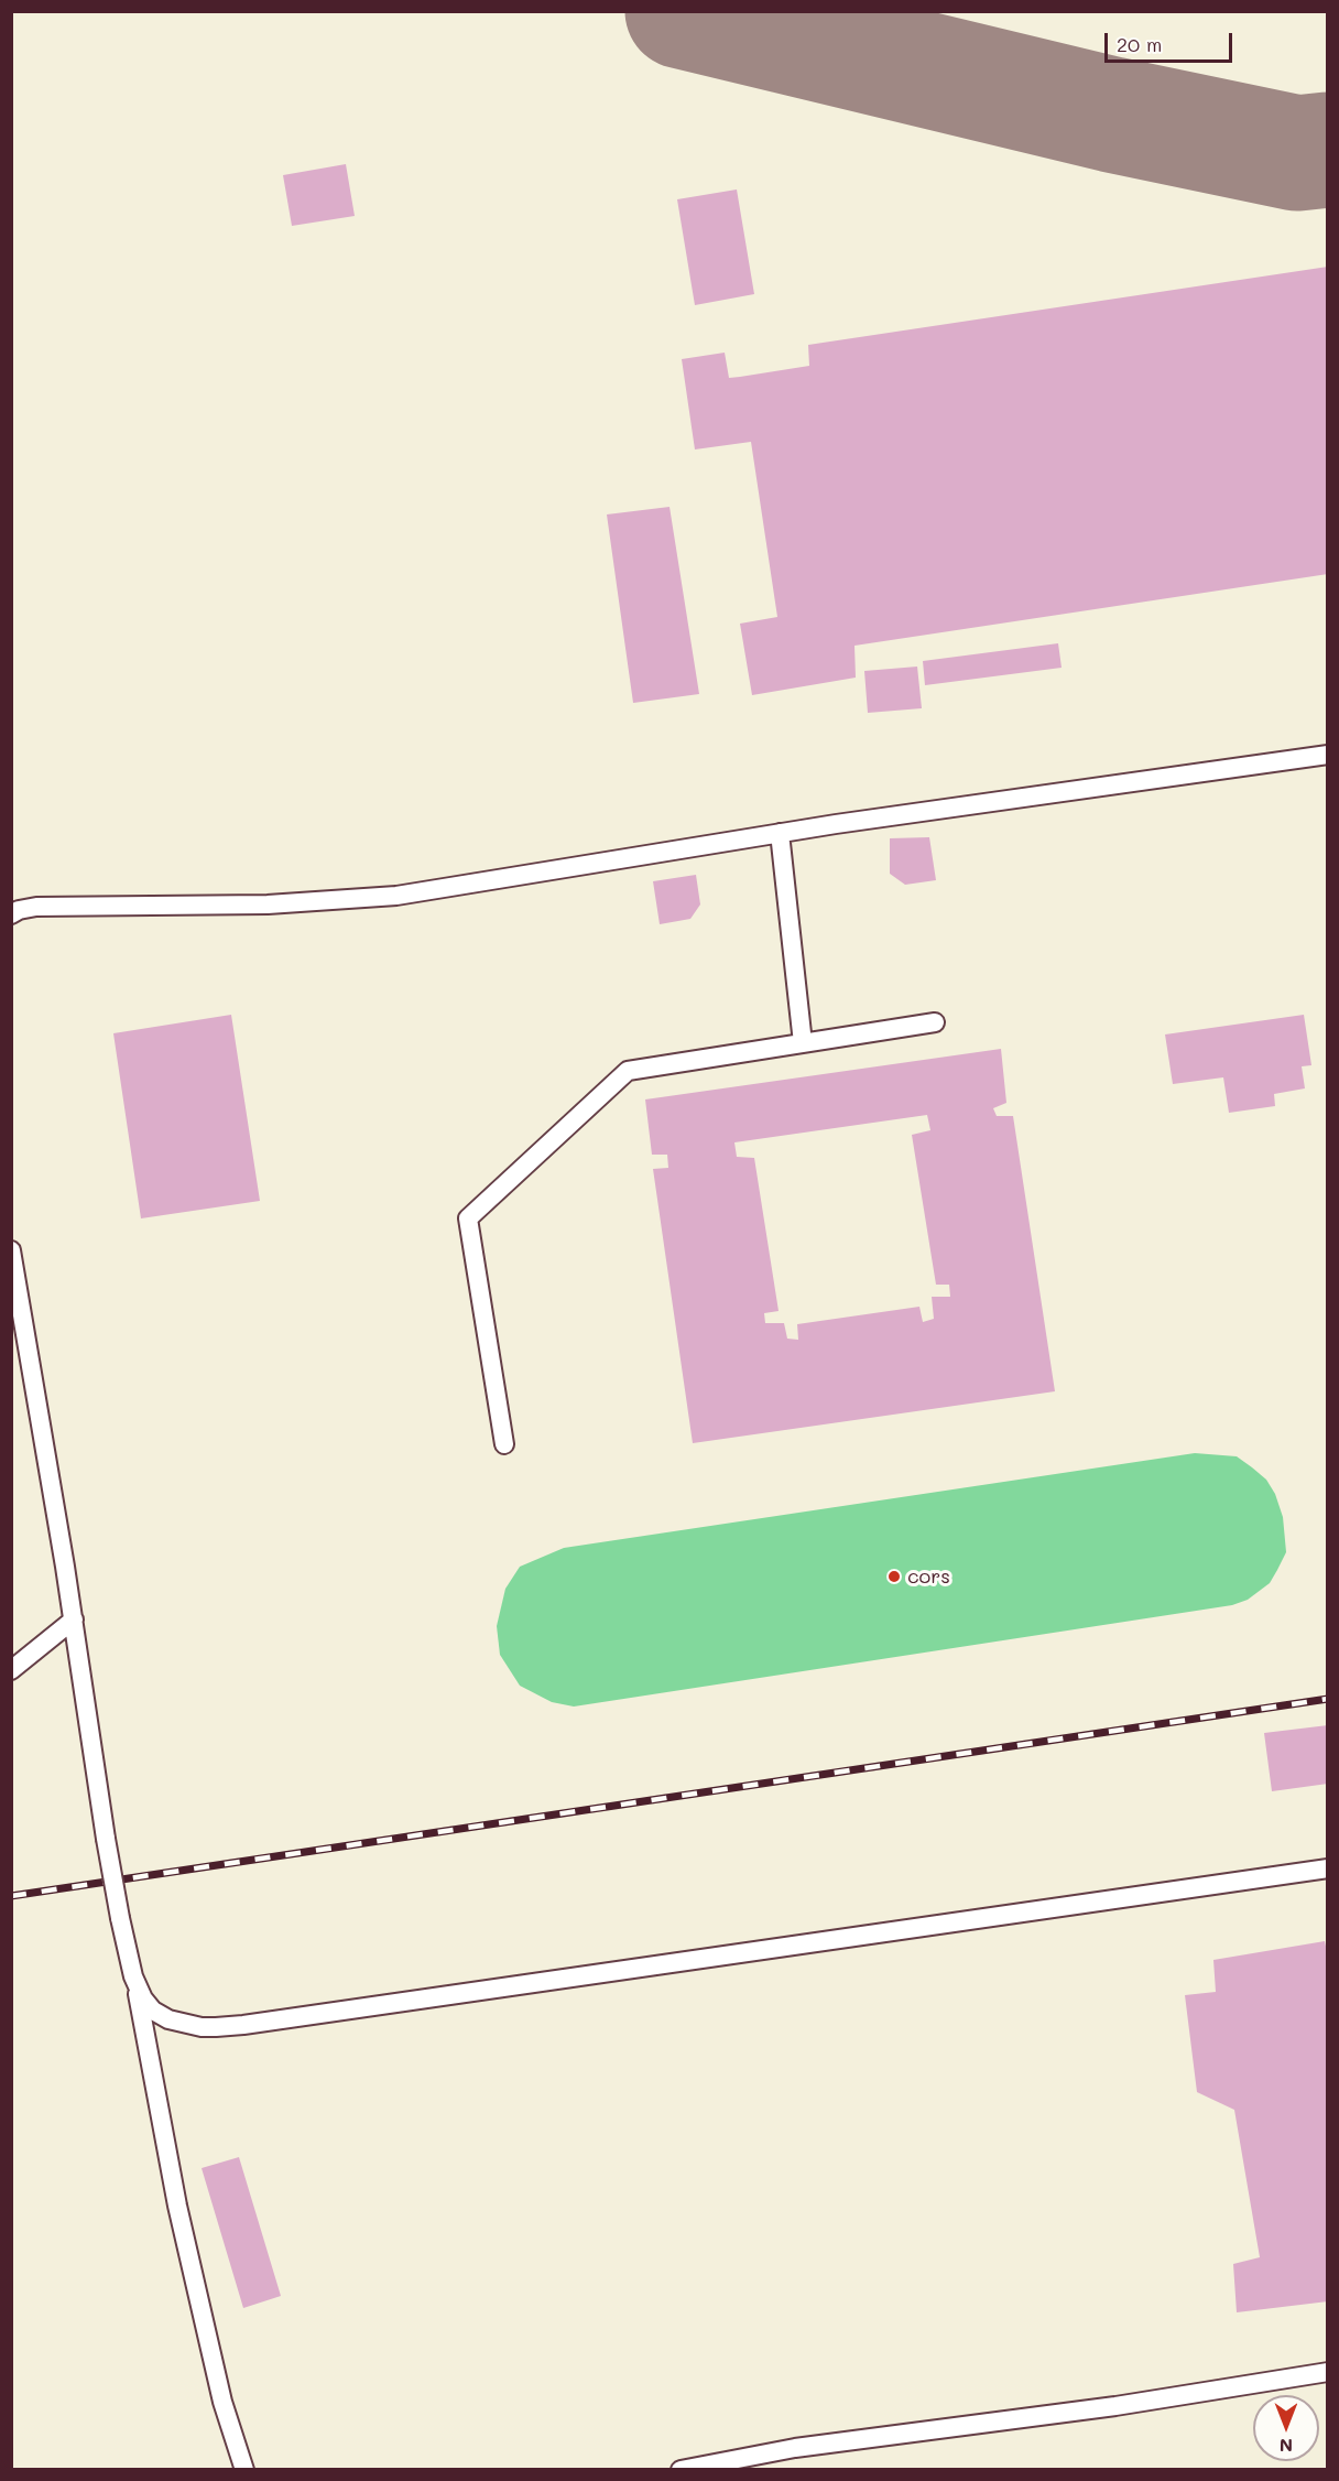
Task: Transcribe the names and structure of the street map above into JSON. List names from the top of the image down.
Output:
{
  "places": ["cors"],
  "scale_bar": "20 m",
  "north": "bottom"
}
